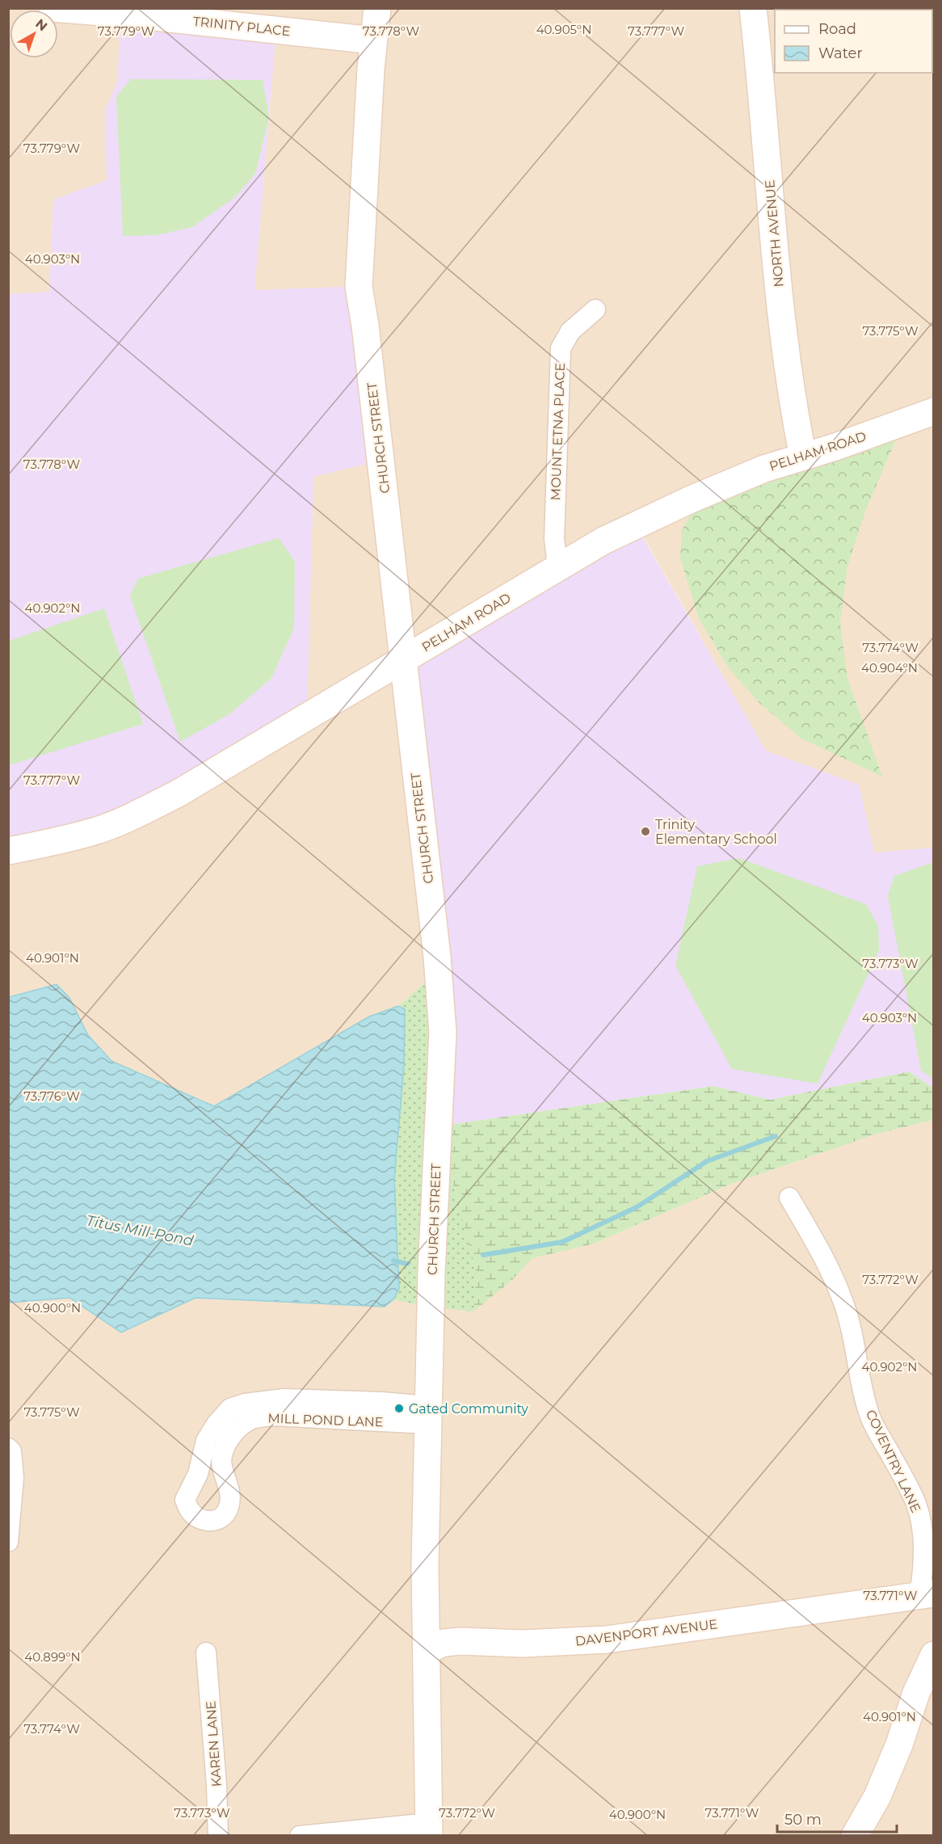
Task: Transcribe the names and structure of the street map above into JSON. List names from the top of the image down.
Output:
{
  "streets": {
    "street": [
      "TRINITY PLACE",
      "NORTH AVENUE",
      "MOUNT ETNA PLACE",
      "CHURCH STREET",
      "PELHAM ROAD",
      "MILL POND LANE",
      "COVENTRY LANE",
      "DAVENPORT AVENUE",
      "KAREN LANE"
    ]
  },
  "crossings": [
    ["TRINITY PLACE", "CHURCH STREET"],
    ["NORTH AVENUE", "PELHAM ROAD"],
    ["MOUNT ETNA PLACE", "PELHAM ROAD"],
    ["CHURCH STREET", "PELHAM ROAD"],
    ["CHURCH STREET", "MILL POND LANE"],
    ["CHURCH STREET", "DAVENPORT AVENUE"],
    ["COVENTRY LANE", "DAVENPORT AVENUE"]
  ],
  "water": ["Titus Mill-Pond"],
  "places": ["Trinity Elementary School", "Gated Community"],
  "legend": ["Road", "Water"],
  "scale_bar": "50 m",
  "north": "top right",
  "coordinates": [
    "40.905°N",
    "73.779°W",
    "73.778°W",
    "73.777°W",
    "40.903°N",
    "73.775°W",
    "40.902°N",
    "73.774°W",
    "40.904°N",
    "40.901°N",
    "73.773°W",
    "73.776°W",
    "73.772°W",
    "40.900°N",
    "73.771°W",
    "40.899°N"
  ]
}
